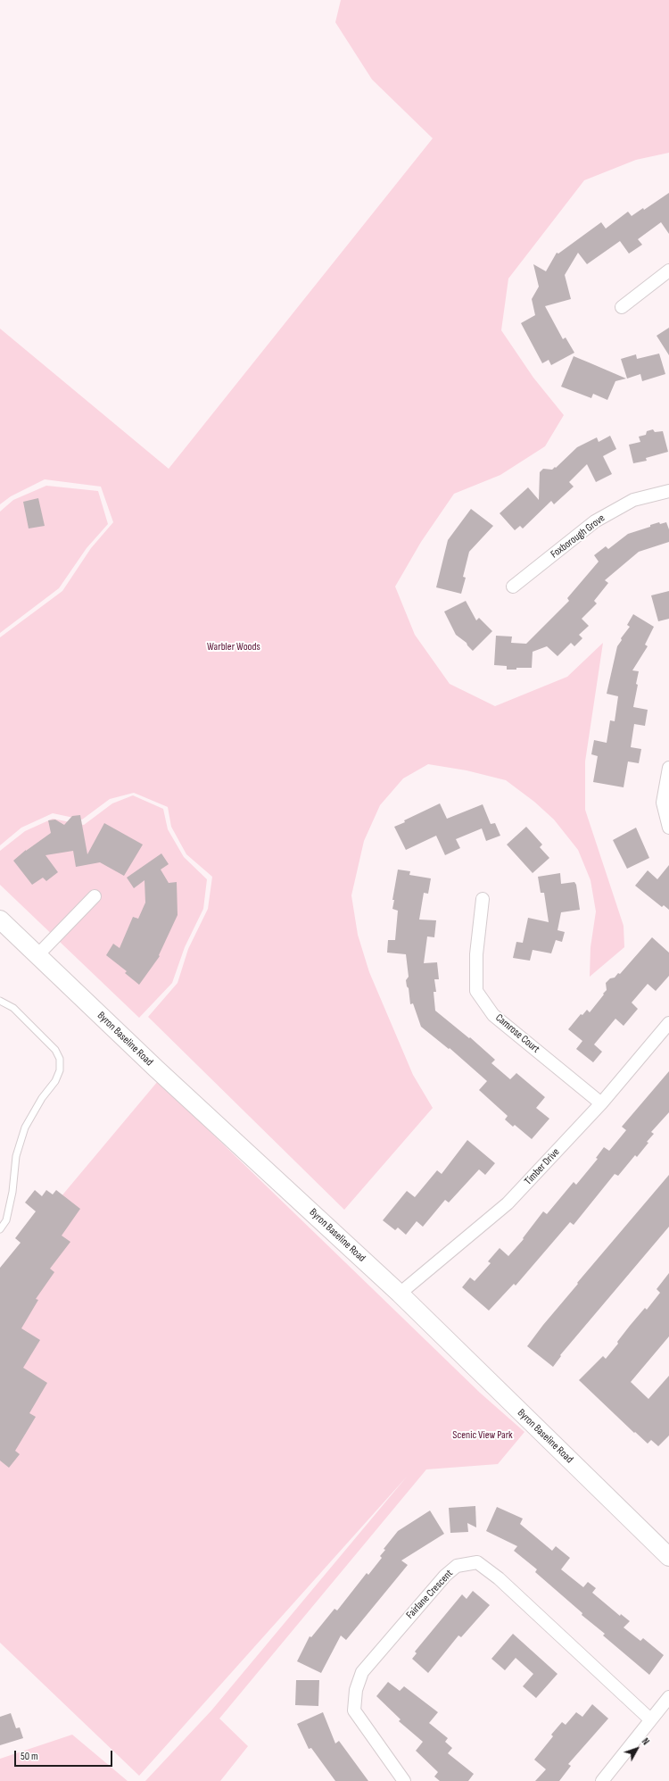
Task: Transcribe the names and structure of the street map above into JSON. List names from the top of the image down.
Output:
{
  "streets": {
    "main road": ["Byron Baseline Road"],
    "street": [
      "Foxborough Grove",
      "Camrose Court",
      "Timber Drive",
      "Fairlane Crescent"
    ]
  },
  "crossings": [
    ["Camrose Court", "Timber Drive"],
    ["Byron Baseline Road", "Timber Drive"]
  ],
  "parks": ["Warbler Woods", "Scenic View Park"],
  "scale_bar": "50 m",
  "north": "top right"
}
